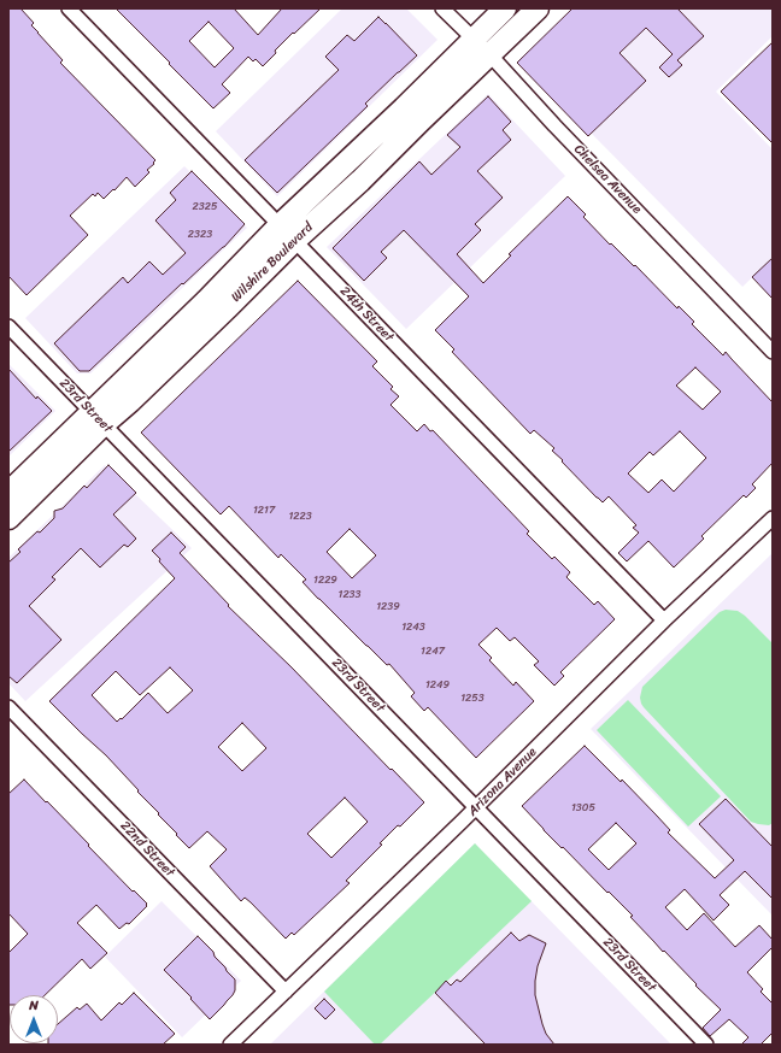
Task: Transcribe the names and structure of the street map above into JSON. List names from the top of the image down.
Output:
{
  "streets": {
    "main road": ["Wilshire Boulevard"],
    "street": [
      "Chelsea Avenue",
      "24th Street",
      "23rd Street",
      "Arizona Avenue",
      "22nd Street"
    ]
  },
  "crossings": [
    ["Chelsea Avenue", "Wilshire Boulevard"],
    ["Wilshire Boulevard", "24th Street"],
    ["Wilshire Boulevard", "23rd Street"],
    ["24th Street", "Arizona Avenue"],
    ["23rd Street", "Arizona Avenue"],
    ["Arizona Avenue", "22nd Street"]
  ],
  "house_numbers": [
    "2325",
    "2323",
    "1217",
    "1223",
    "1229",
    "1233",
    "1239",
    "1243",
    "1247",
    "1249",
    "1253",
    "1305"
  ],
  "north": "top"
}
